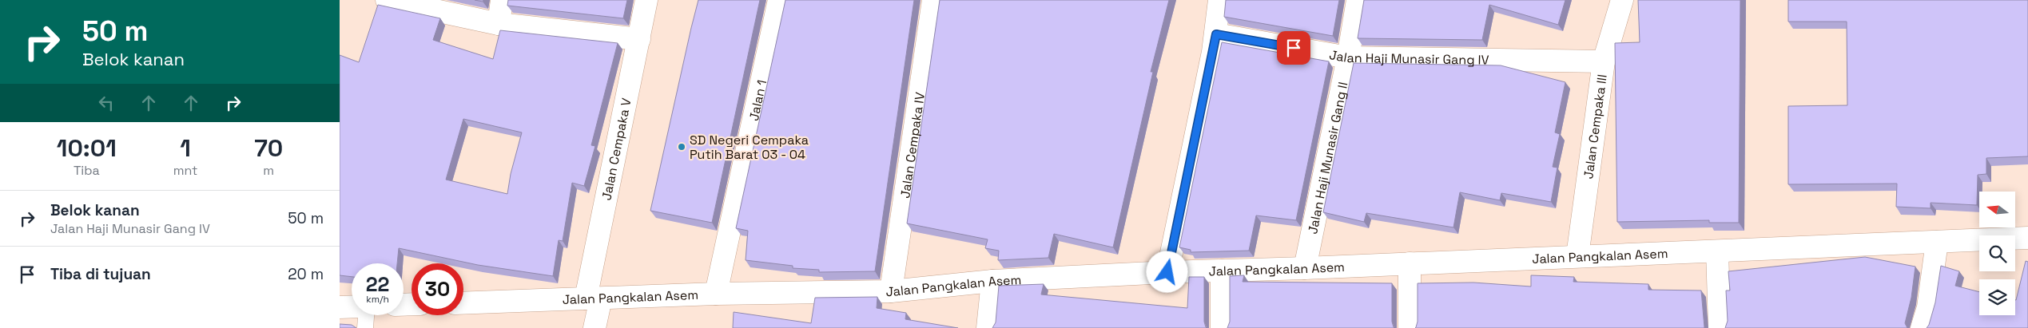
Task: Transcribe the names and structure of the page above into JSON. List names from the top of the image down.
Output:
{
  "streets": {
    "street": [
      "Jalan Haji Munasir Gang IV",
      "Jalan 1",
      "Jalan Cempaka III",
      "Jalan Cempaka IV",
      "Jalan Cempaka V",
      "Jalan Haji Munasir Gang II",
      "Jalan Pangkalan Asem"
    ]
  },
  "crossings": [
    ["Jalan Haji Munasir Gang IV", "Jalan Cempaka III"],
    ["Jalan Haji Munasir Gang IV", "Jalan Haji Munasir Gang II"],
    ["Jalan 1", "Jalan Pangkalan Asem"],
    ["Jalan Cempaka III", "Jalan Pangkalan Asem"],
    ["Jalan Cempaka IV", "Jalan Pangkalan Asem"],
    ["Jalan Cempaka V", "Jalan Pangkalan Asem"],
    ["Jalan Haji Munasir Gang II", "Jalan Pangkalan Asem"]
  ],
  "places": ["SD Negeri Cempaka Putih Barat 03 - 04"],
  "north": "left",
  "page": {
    "turn": ["50 m", "Belok kanan"],
    "eta": [
      "10:01",
      "Tiba",
      "1",
      "mnt",
      "70",
      "m"
    ],
    "list": [
      {
        "name": "Belok kanan",
        "note": "Jalan Haji Munasir Gang IV",
        "value": "50 m"
      },
      {
        "name": "Tiba di tujuan",
        "value": "20 m"
      }
    ],
    "speed": "22 km/h",
    "limit": "30"
  }
}
